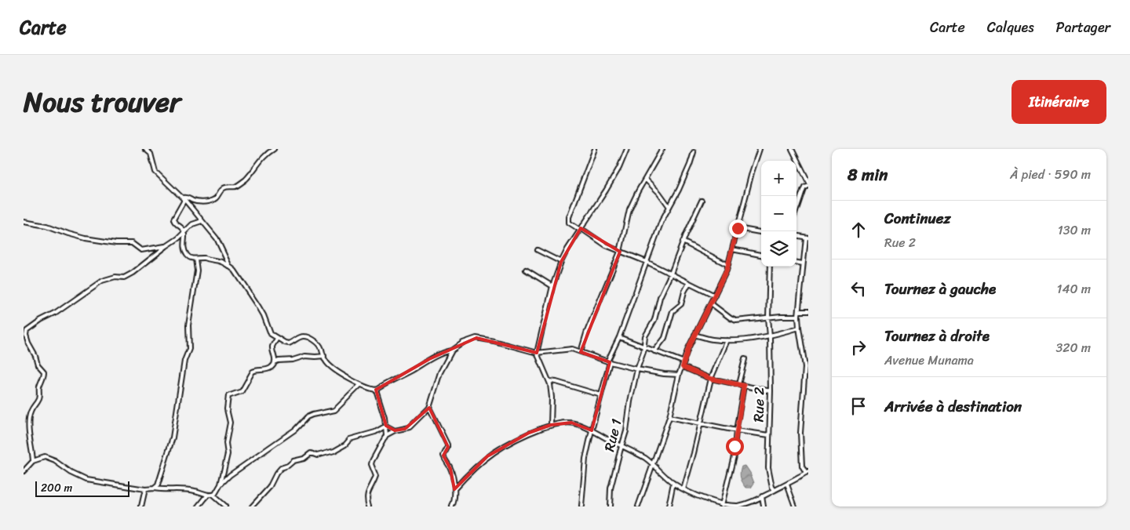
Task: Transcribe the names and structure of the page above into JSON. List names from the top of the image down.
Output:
{
  "streets": {
    "street": ["Rue 2", "Rue 1"]
  },
  "scale_bar": "200 m",
  "page": {
    "header": "Carte",
    "nav": ["Carte", "Calques", "Partager"],
    "title": "Nous trouver",
    "buttons": "Itinéraire",
    "heading": ["8 min", "À pied · 590 m"],
    "map_buttons": ["+", "−"],
    "list": [
      ["Continuez", "Rue 2", "130 m"],
      ["Tournez à gauche", "140 m"],
      ["Tournez à droite", "Avenue Munama", "320 m"],
      "Arrivée à destination"
    ],
    "scale": "200 m"
  }
}
